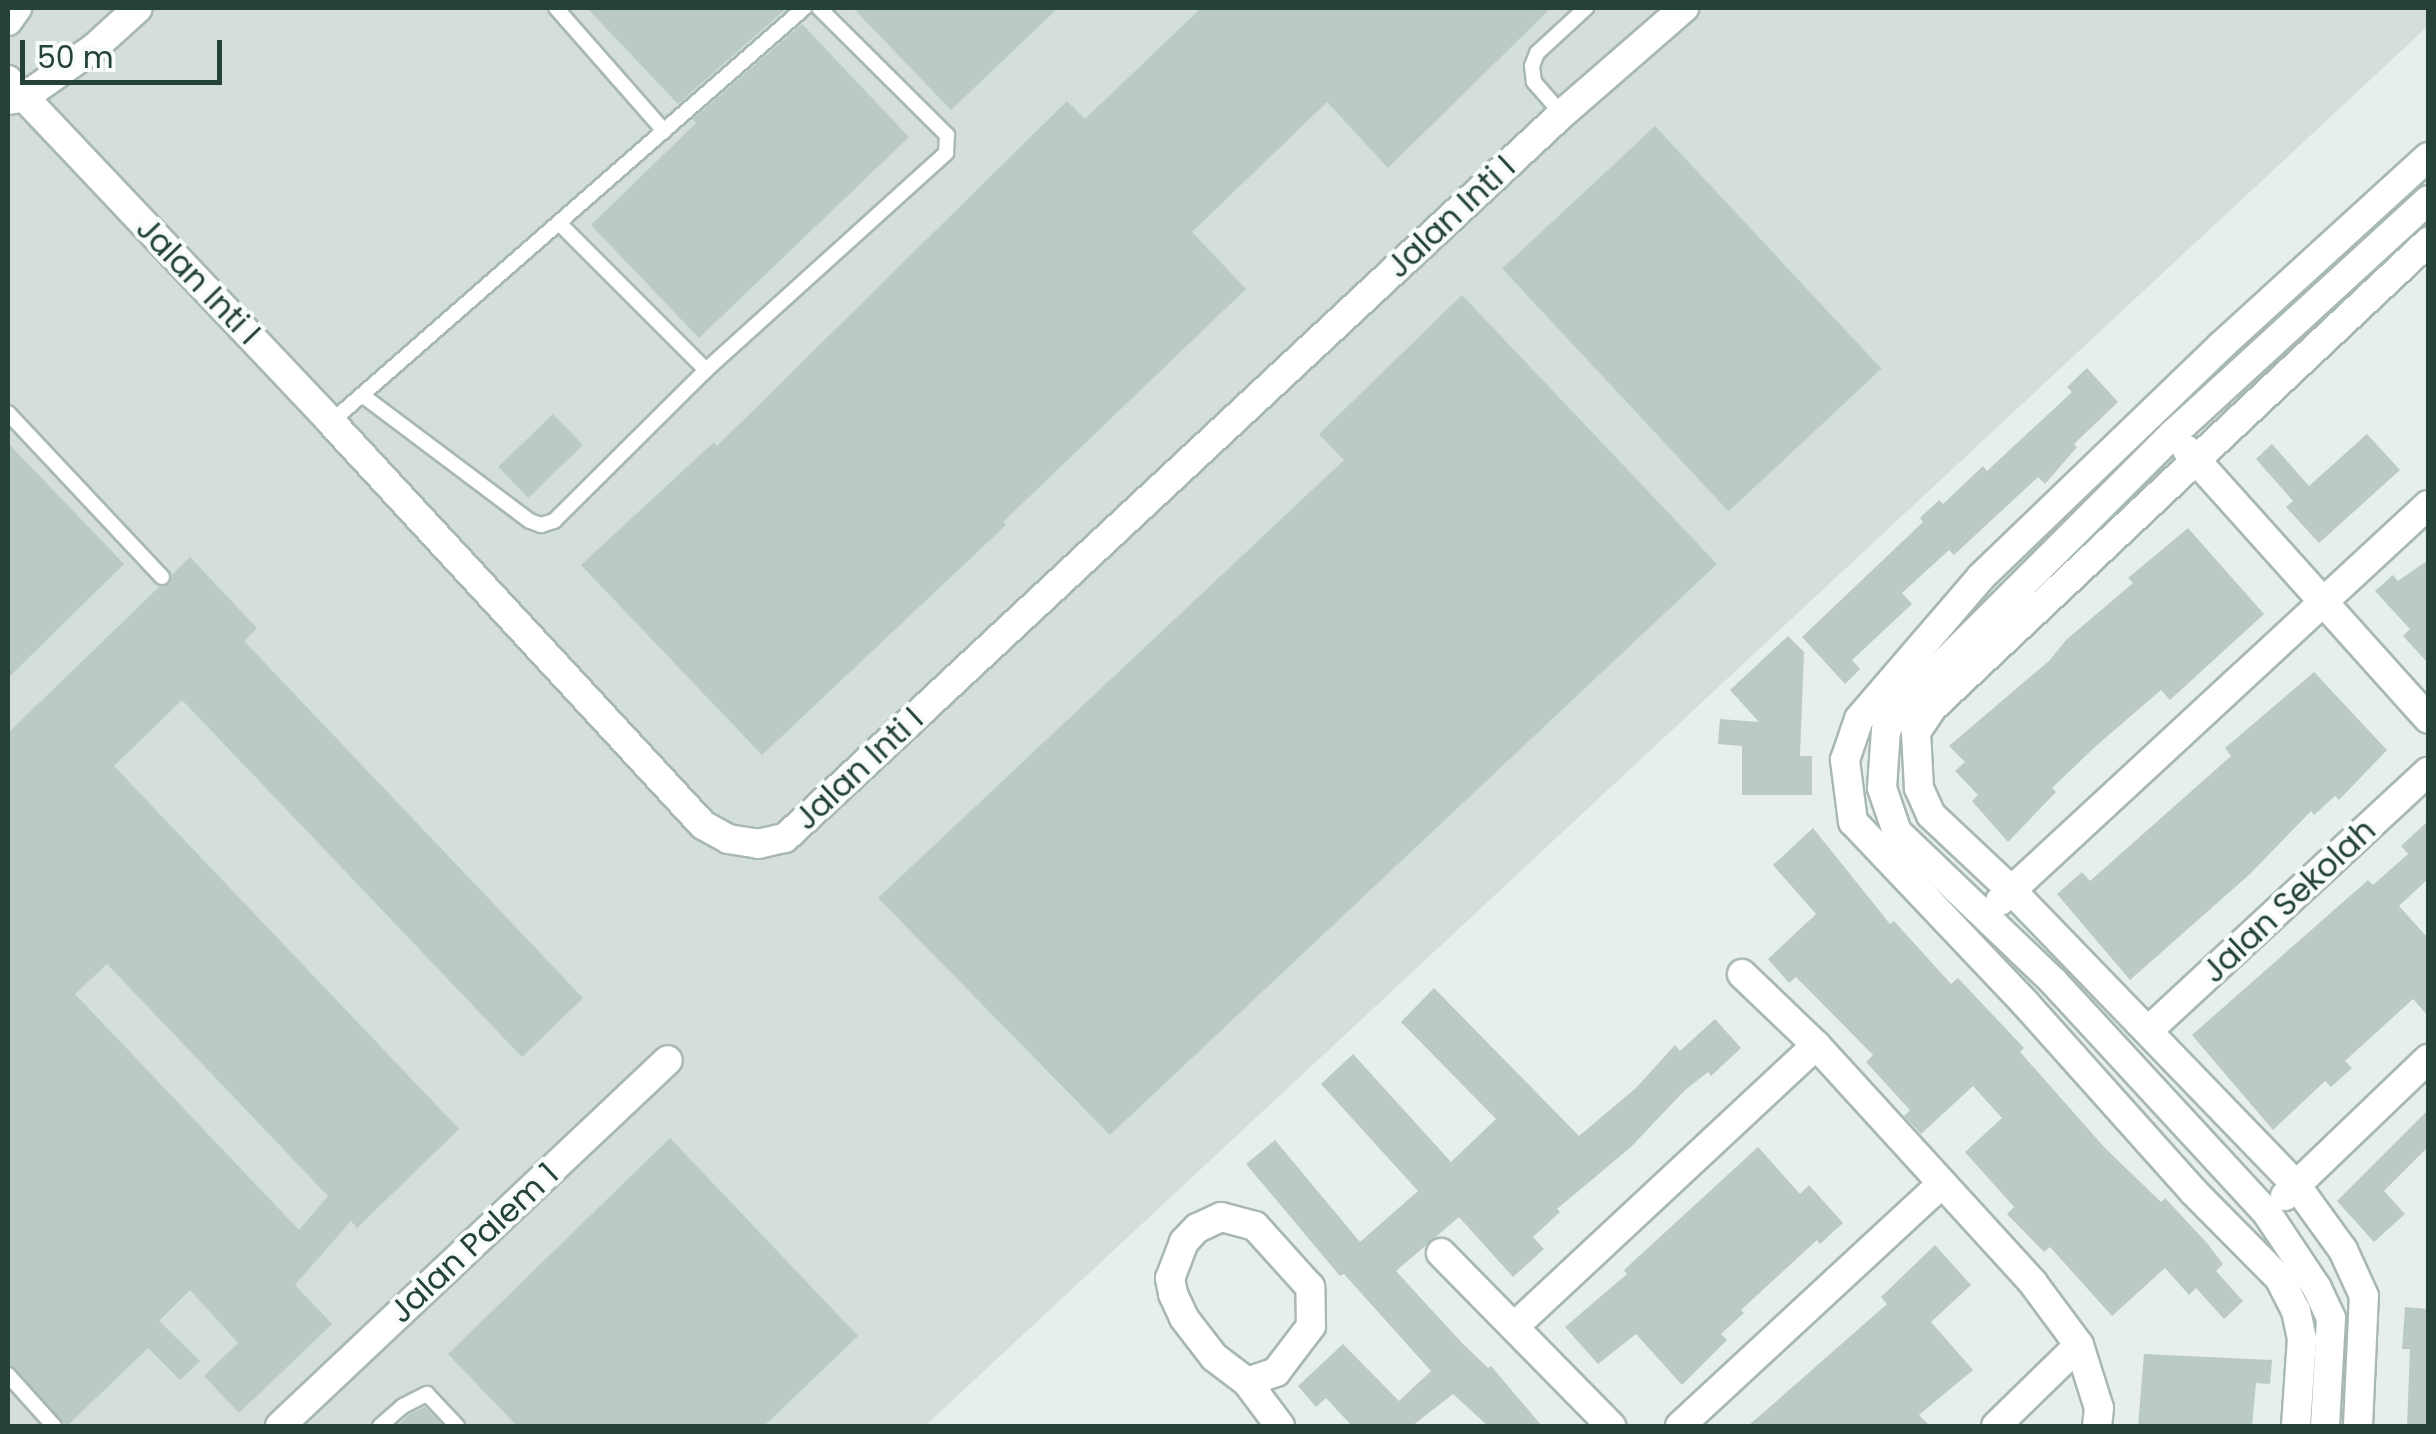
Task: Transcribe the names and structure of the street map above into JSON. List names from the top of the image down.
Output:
{
  "streets": {
    "street": ["Jalan Inti I", "Jalan Sekolah", "Jalan Palem 1"]
  },
  "scale_bar": "50 m"
}
